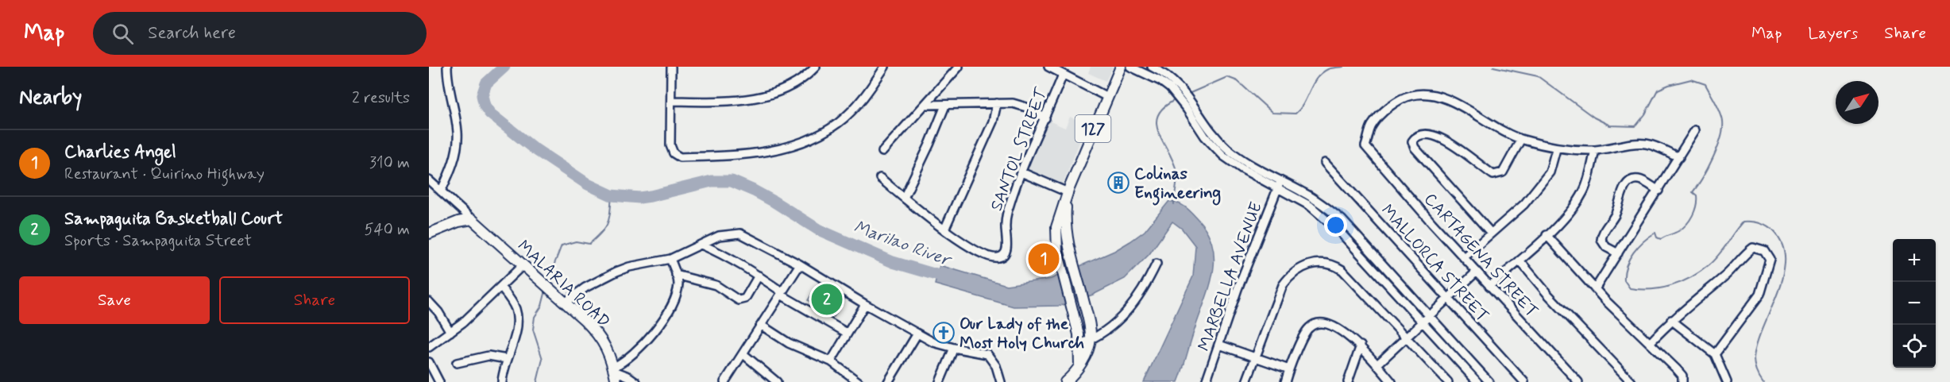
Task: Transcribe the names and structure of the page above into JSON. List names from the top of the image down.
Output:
{
  "streets": {
    "main road": ["127", "MALARIA ROAD"],
    "street": [
      "SANTOL STREET",
      "CARTAGENA STREET",
      "MALLORCA STREET",
      "MARBELLA AVENUE"
    ]
  },
  "water": ["Marilao River"],
  "places": {
    "building": ["Colinas Engineering"],
    "church": ["Our Lady of the Most Holy Church"]
  },
  "north": "top right",
  "page": {
    "header": "Map",
    "search": "Search here",
    "nav": ["Map", "Layers", "Share"],
    "heading": ["Nearby", "2 results"],
    "list": [
      {
        "mark": "1",
        "name": "Charlies Angel",
        "note": "Restaurant · Quirino Highway",
        "value": "310 m"
      },
      {
        "mark": "2",
        "name": "Sampaguita Basketball Court",
        "note": "Sports · Sampaguita Street",
        "value": "540 m"
      }
    ],
    "map_buttons": ["+", "−"],
    "pins": ["1", "2"],
    "buttons": ["Save", "Share"]
  }
}
